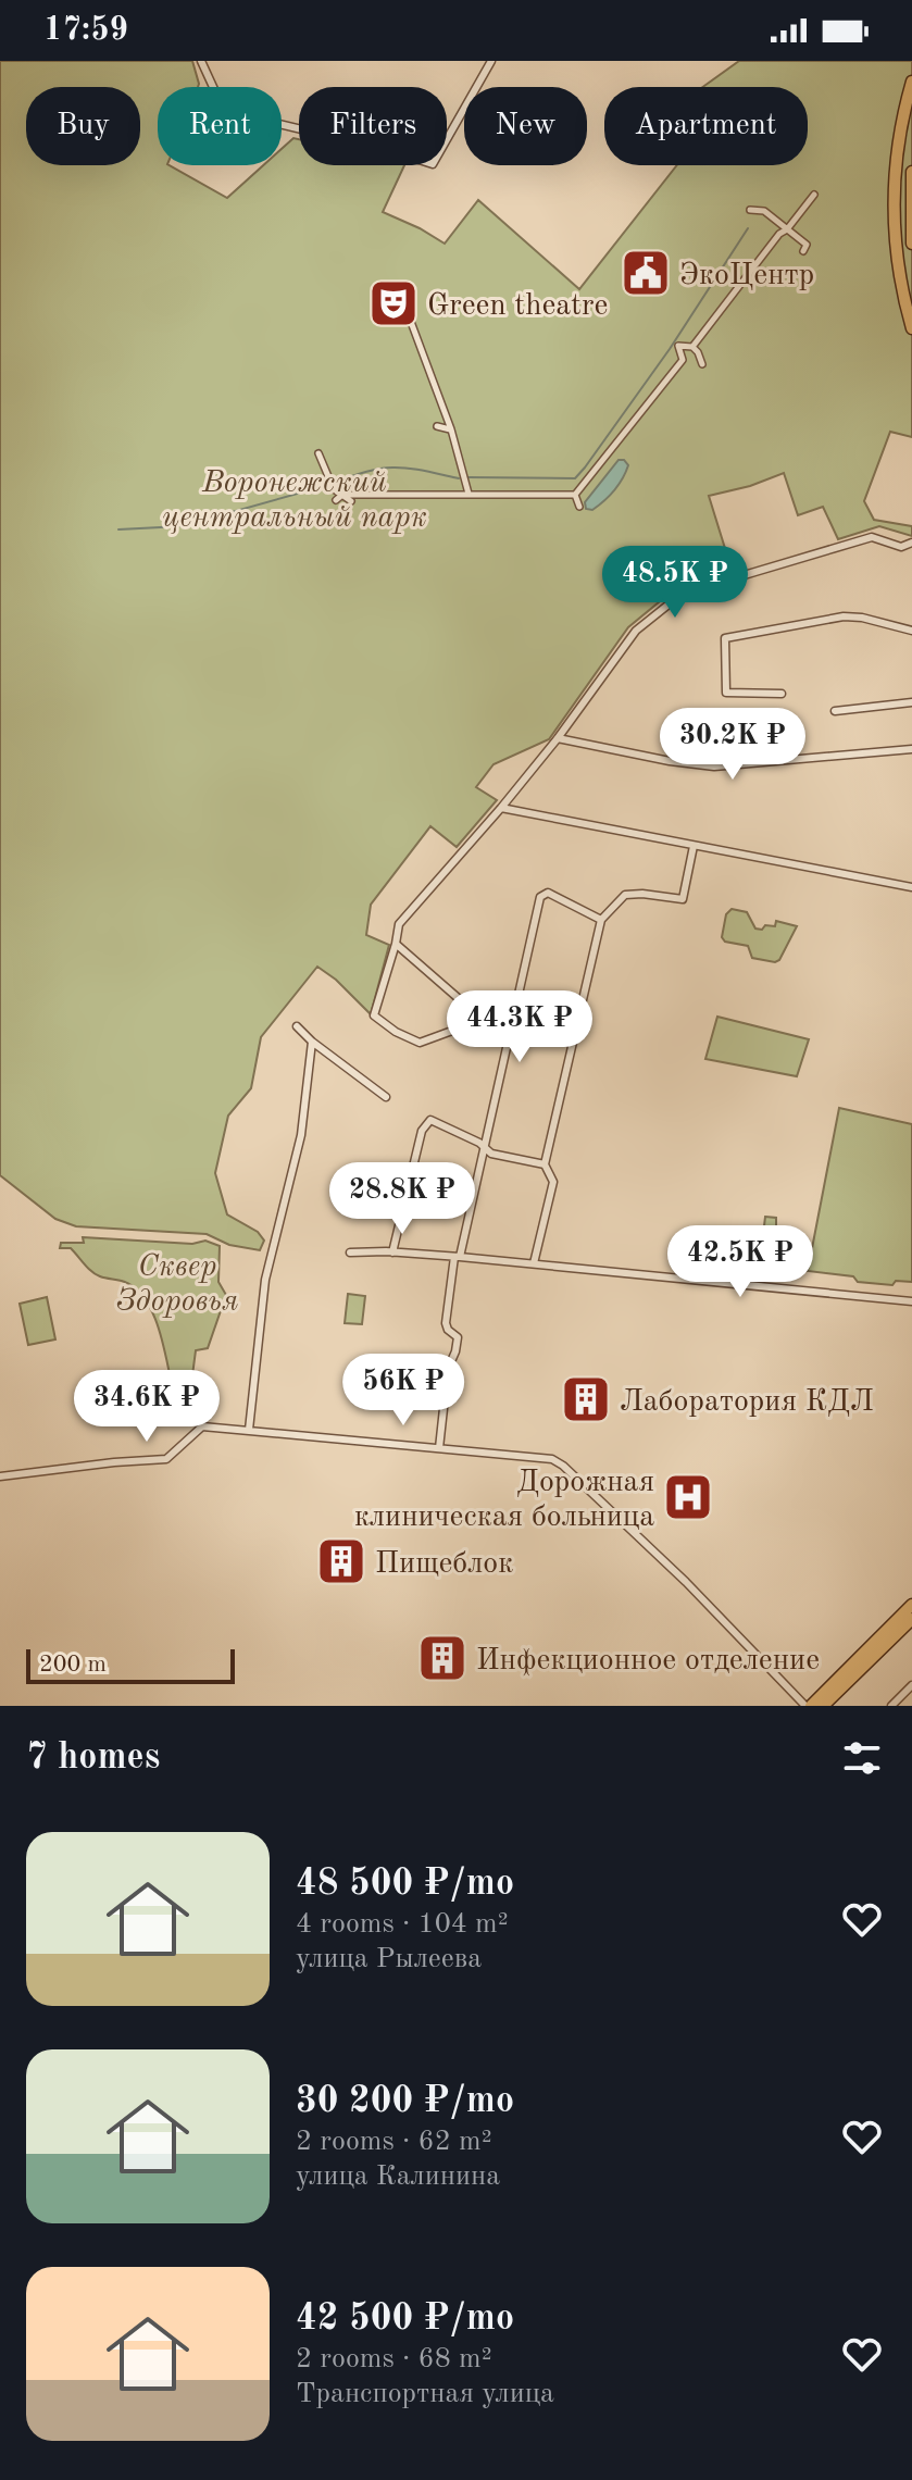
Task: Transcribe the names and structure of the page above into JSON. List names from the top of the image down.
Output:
{
  "parks": ["Воронежский центральный парк", "Сквер Здоровья"],
  "places": {
    "public building": ["ЭкоЦентр"],
    "theatre": ["Green theatre"],
    "building": ["Лаборатория КДЛ", "Пищеблок", "Инфекционное отделение"],
    "hospital": ["Дорожная клиническая больница"]
  },
  "scale_bar": "200 m",
  "page": {
    "status": "17:59",
    "chip": [
      "Buy",
      "Rent",
      "Filters",
      "New",
      "Apartment"
    ],
    "price": [
      "48.5K ₽",
      "30.2K ₽",
      "44.3K ₽",
      "28.8K ₽",
      "42.5K ₽",
      "56K ₽",
      "34.6K ₽"
    ],
    "scale": "200 m",
    "heading": "7 homes",
    "list": [
      {
        "name": "48 500 ₽/mo",
        "note": "4 rooms · 104 m² · улица Рылеева"
      },
      {
        "name": "30 200 ₽/mo",
        "note": "2 rooms · 62 m² · улица Калинина"
      },
      {
        "name": "42 500 ₽/mo",
        "note": "2 rooms · 68 m² · Транспортная улица"
      }
    ]
  }
}
